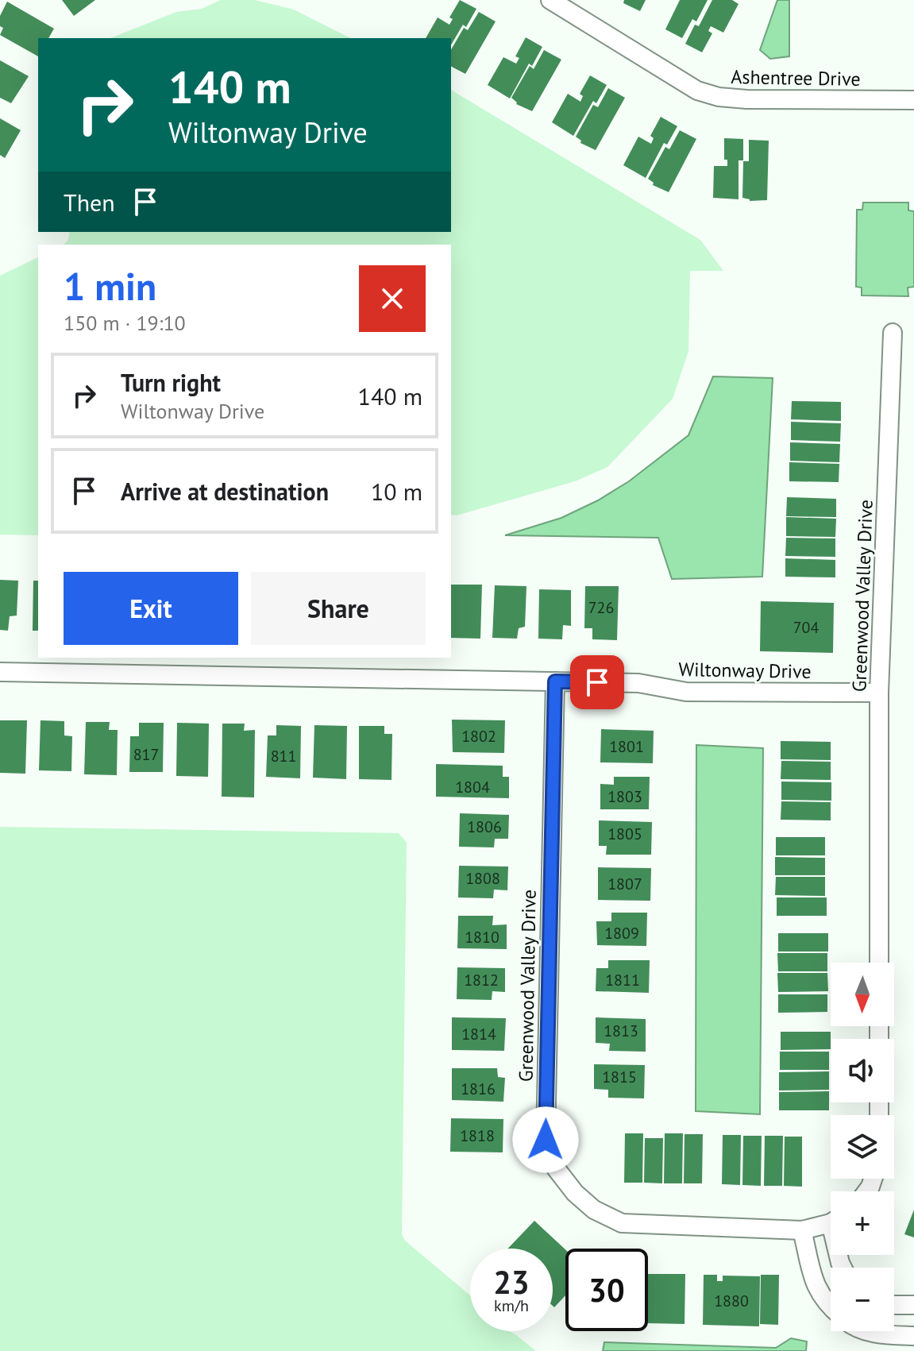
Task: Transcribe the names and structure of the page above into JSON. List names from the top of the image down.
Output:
{
  "streets": {
    "street": ["Ashentree Drive", "Greenwood Valley Drive", "Wiltonway Drive"]
  },
  "crossings": [
    ["Greenwood Valley Drive", "Wiltonway Drive"]
  ],
  "house_numbers": [
    "726",
    "704",
    "1802",
    "1801",
    "817",
    "811",
    "1804",
    "1803",
    "1806",
    "1805",
    "1808",
    "1807",
    "1809",
    "1810",
    "1812",
    "1811",
    "1813",
    "1814",
    "1815",
    "1816",
    "1818",
    "1880"
  ],
  "north": "bottom",
  "page": {
    "turn": ["140 m", "Wiltonway Drive"],
    "then": "Then",
    "heading": ["1 min", "150 m · 19:10"],
    "list": [
      {
        "name": "Turn right",
        "note": "Wiltonway Drive",
        "value": "140 m"
      },
      {
        "name": "Arrive at destination",
        "value": "10 m"
      }
    ],
    "buttons": ["Exit", "Share"],
    "map_buttons": ["+", "−"],
    "speed": "23 km/h",
    "limit": "30"
  }
}
